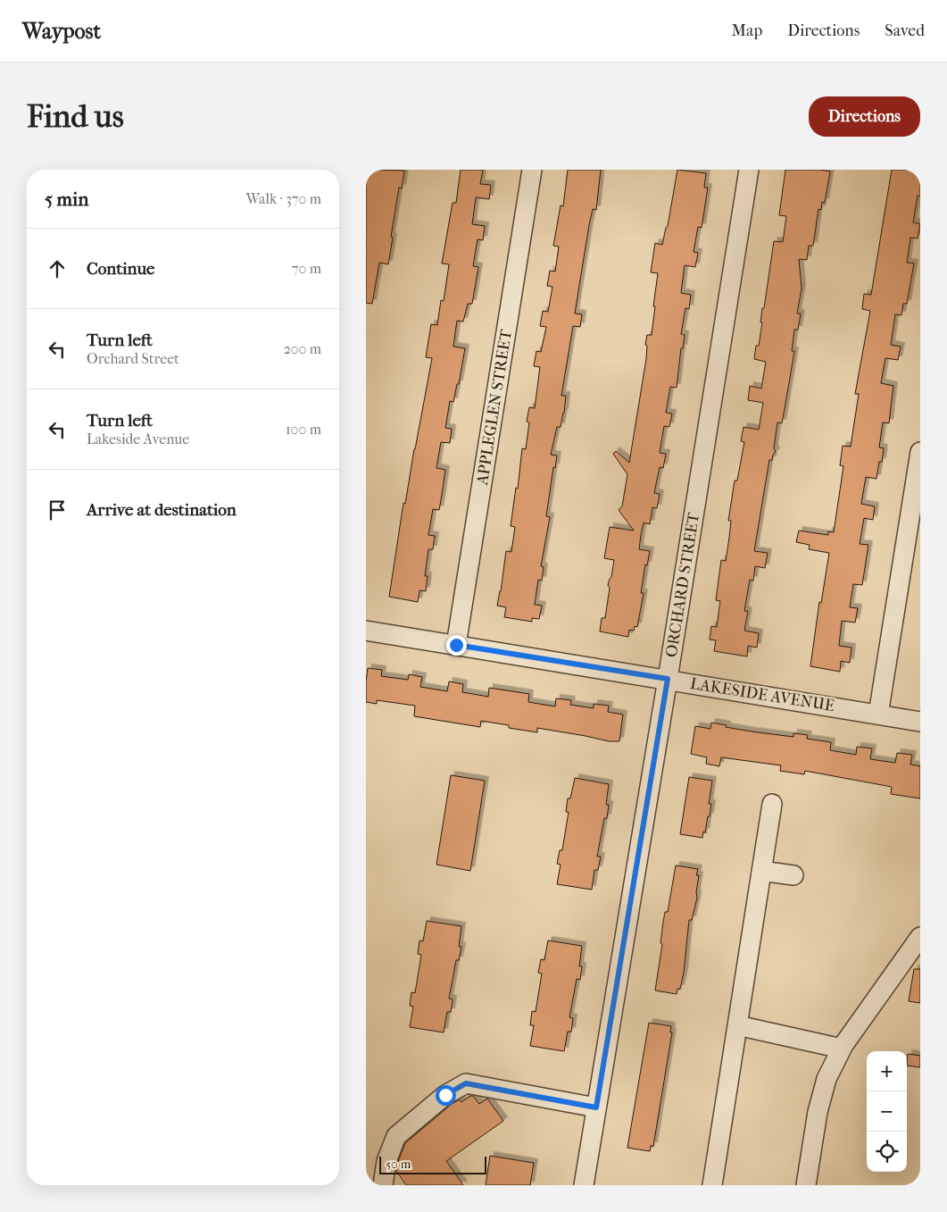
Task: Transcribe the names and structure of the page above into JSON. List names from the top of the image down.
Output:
{
  "streets": {
    "street": ["APPLEGLEN STREET", "ORCHARD STREET", "LAKESIDE AVENUE"]
  },
  "crossings": [
    ["APPLEGLEN STREET", "LAKESIDE AVENUE"],
    ["ORCHARD STREET", "LAKESIDE AVENUE"]
  ],
  "scale_bar": "50 m",
  "page": {
    "header": "Waypost",
    "nav": ["Map", "Directions", "Saved"],
    "buttons": "Directions",
    "title": "Find us",
    "heading": ["5 min", "Walk · 370 m"],
    "list": [
      ["Continue", "70 m"],
      ["Turn left", "Orchard Street", "200 m"],
      ["Turn left", "Lakeside Avenue", "100 m"],
      "Arrive at destination"
    ],
    "map_buttons": ["+", "−"],
    "scale": "50 m"
  }
}
